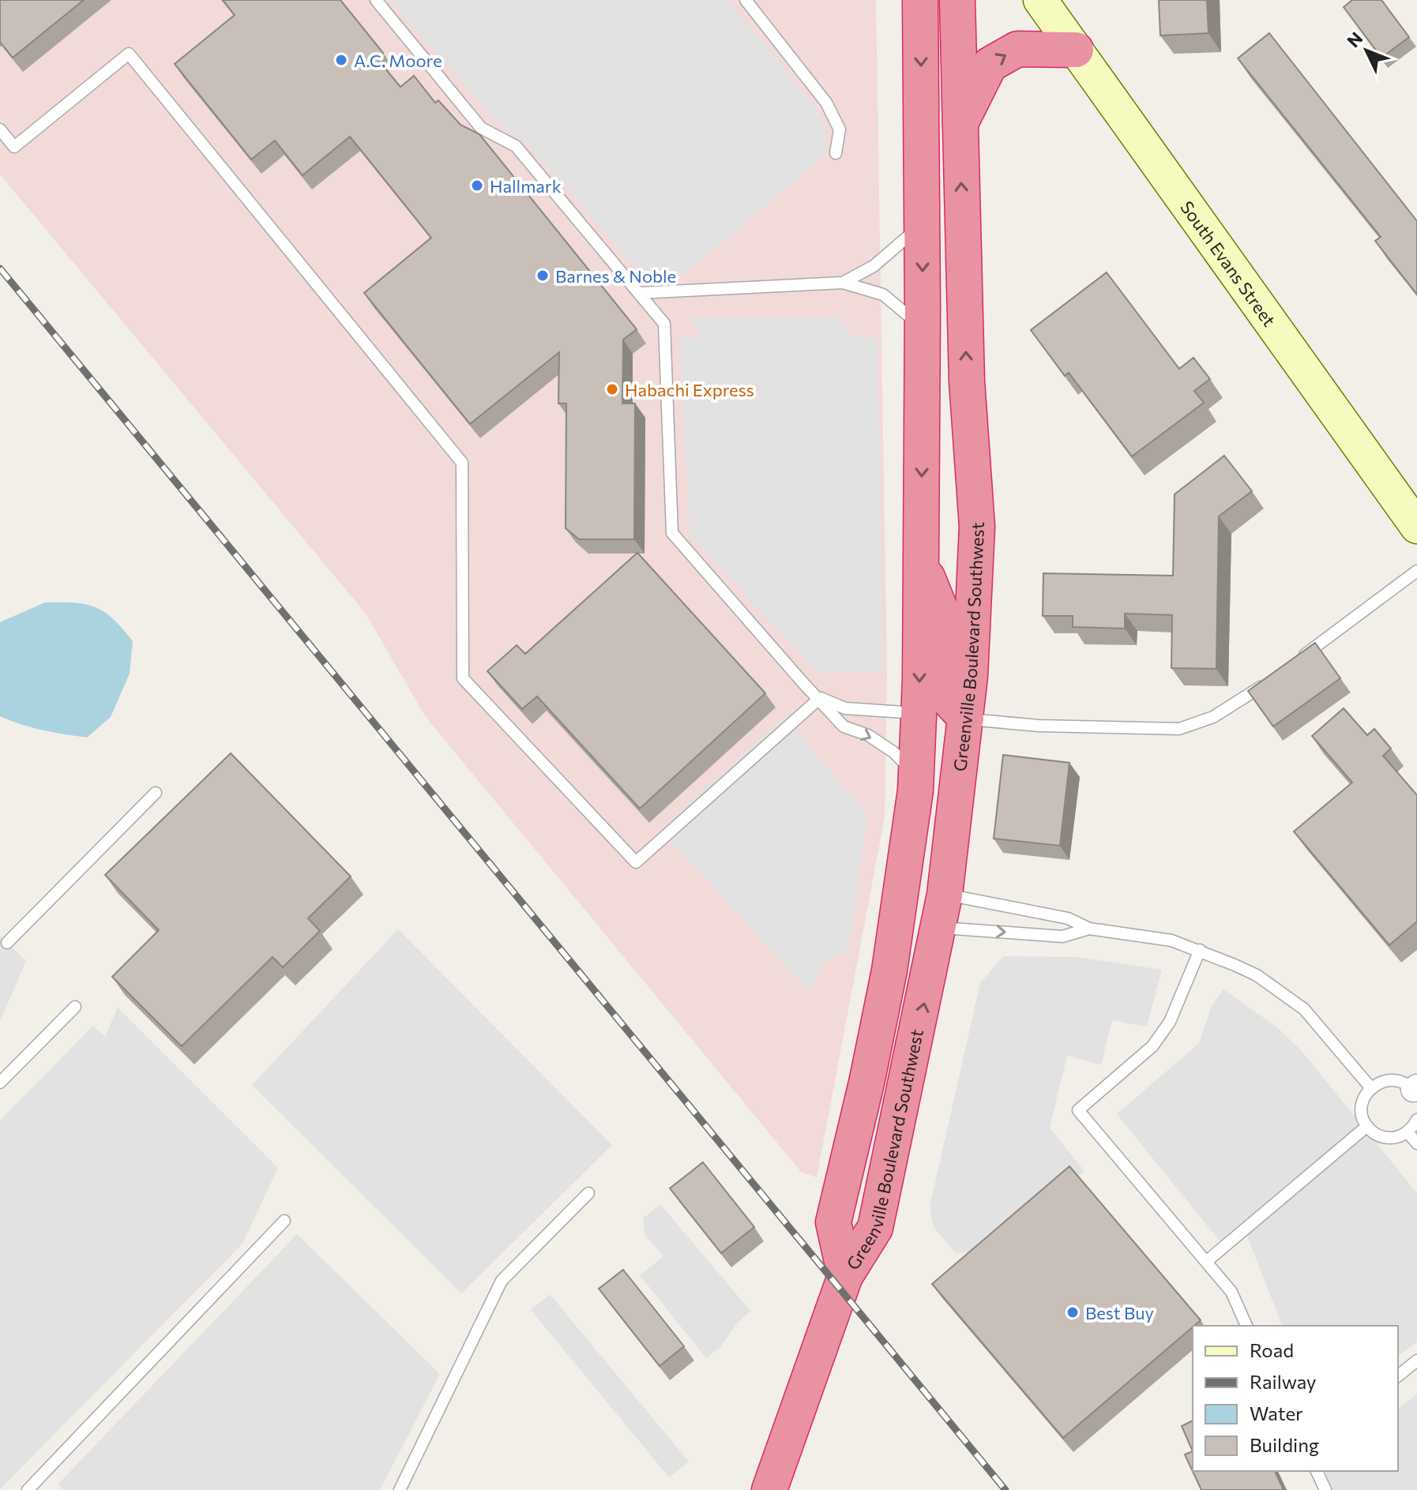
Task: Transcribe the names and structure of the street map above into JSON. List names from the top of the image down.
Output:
{
  "streets": {
    "highway": ["Greenville Boulevard Southwest"],
    "main road": ["South Evans Street"]
  },
  "places": [
    "A.C. Moore",
    "Hallmark",
    "Barnes & Noble",
    "Habachi Express",
    "Best Buy"
  ],
  "legend": [
    "Road",
    "Railway",
    "Water",
    "Building"
  ],
  "north": "top left"
}
